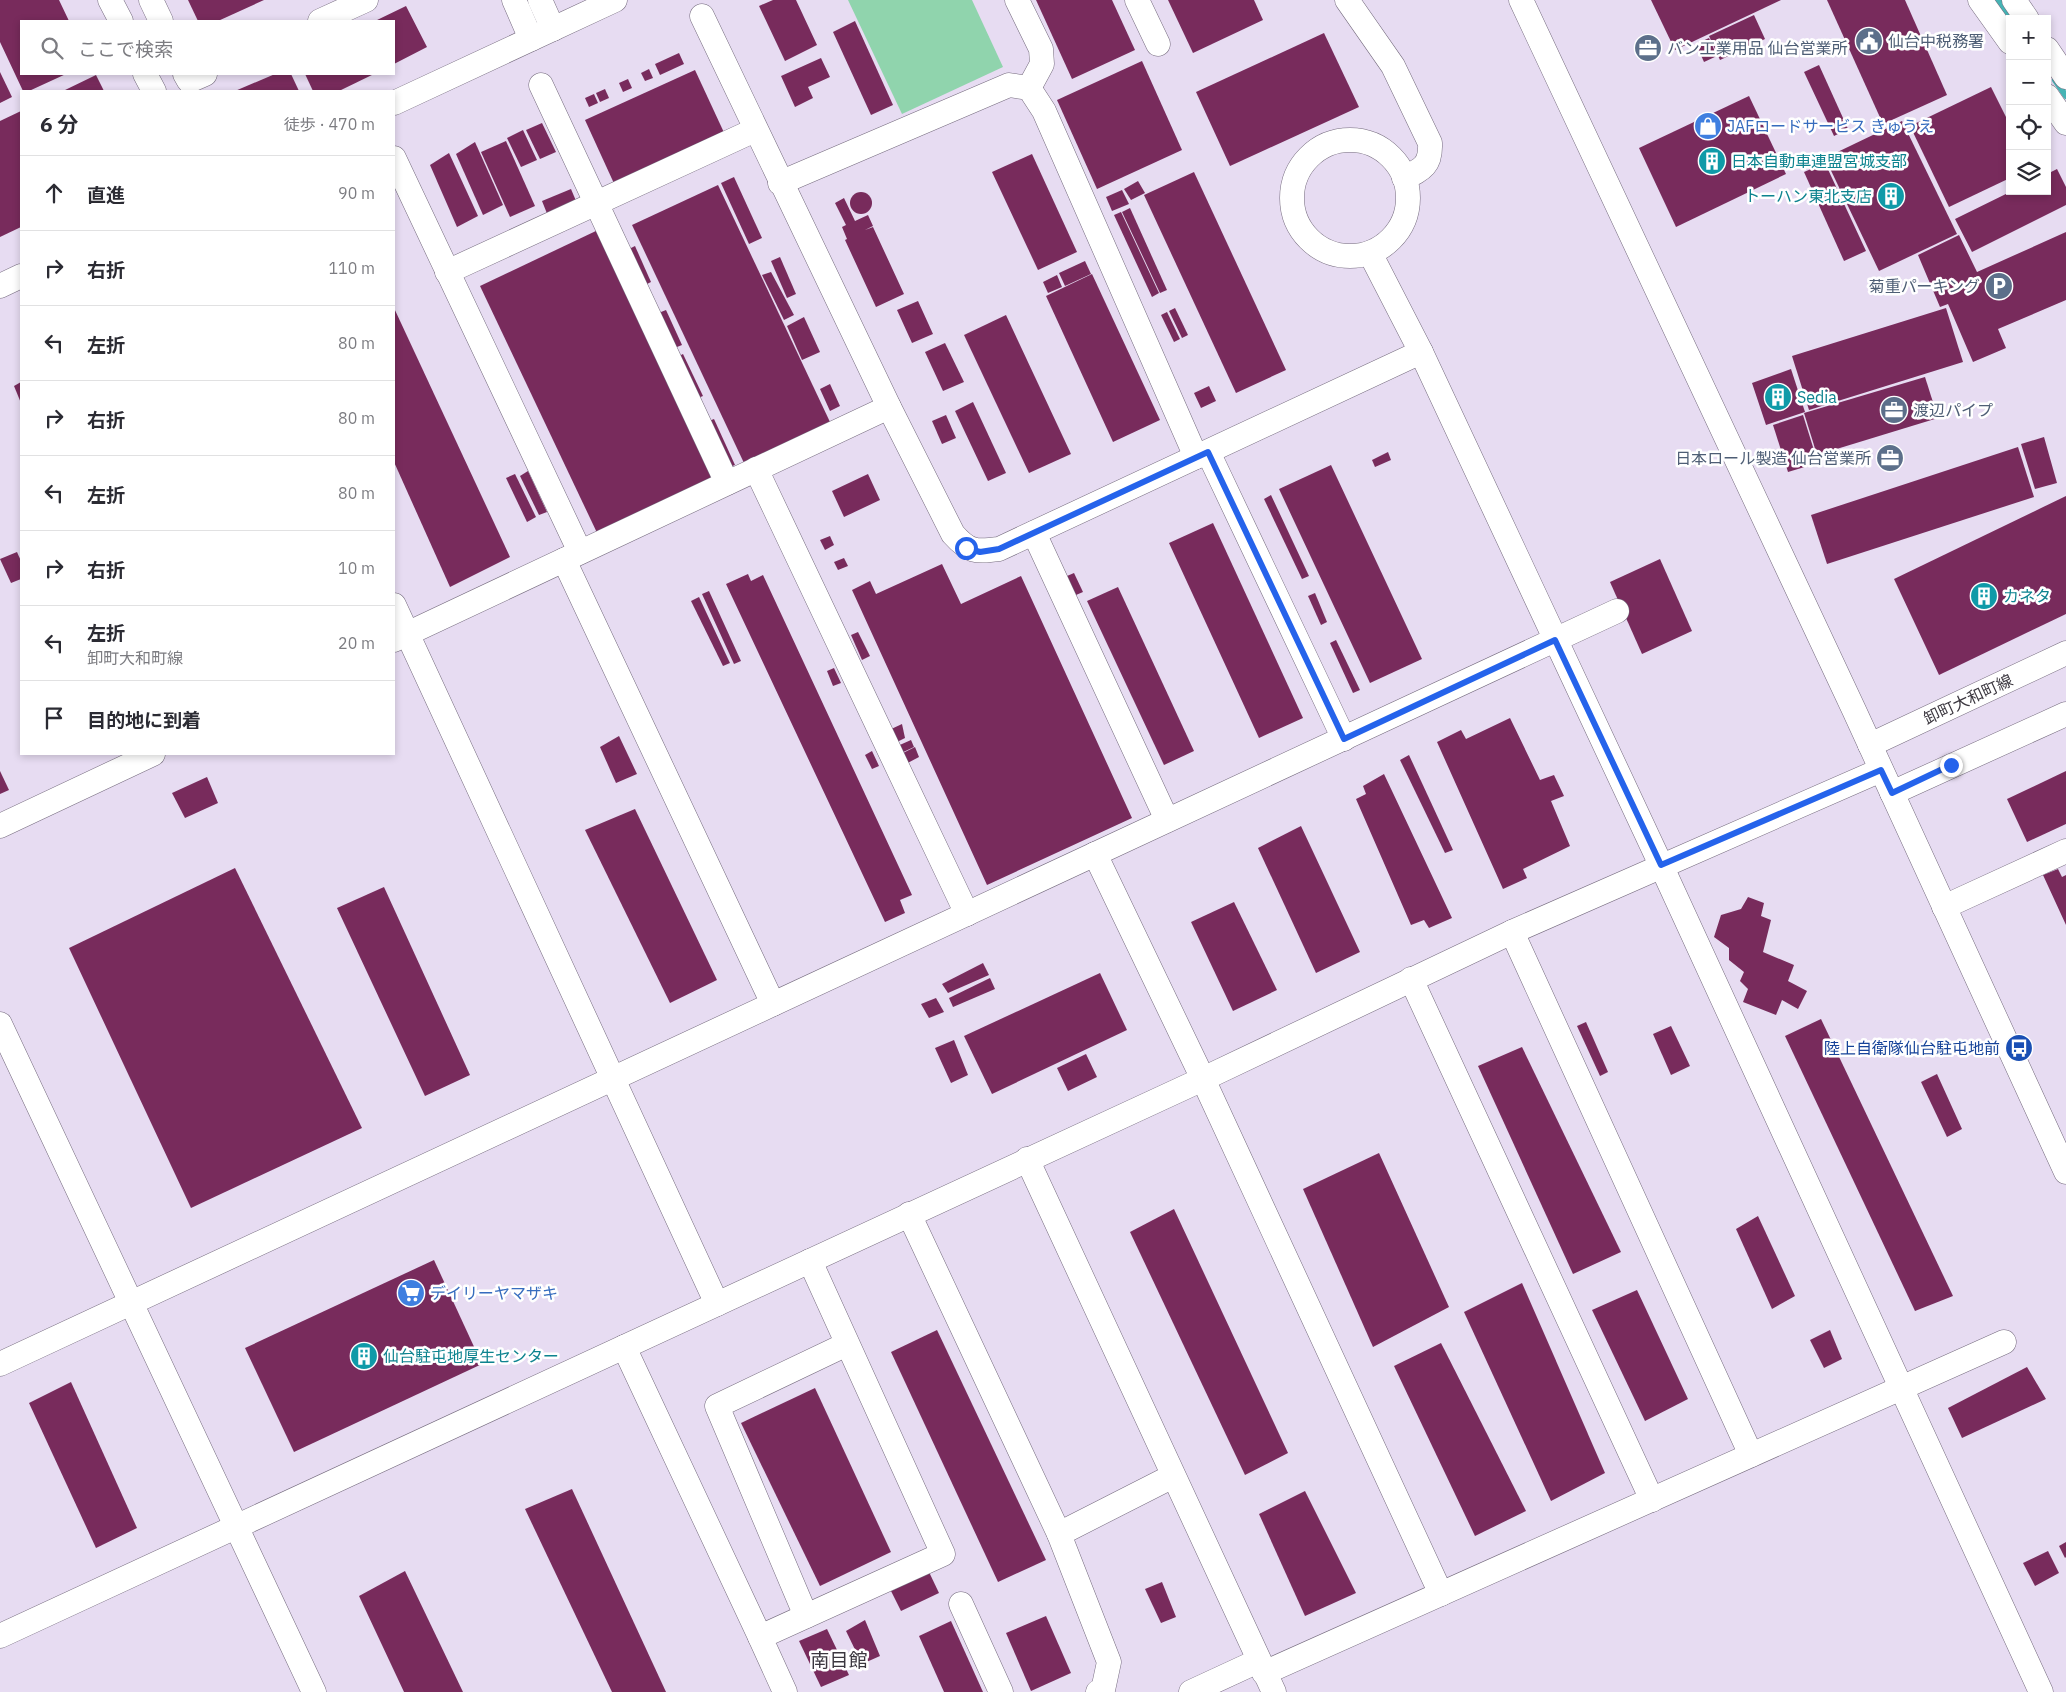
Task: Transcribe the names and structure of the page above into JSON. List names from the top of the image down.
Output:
{
  "streets": {
    "street": ["卸町大和町線"]
  },
  "districts": ["南目館"],
  "places": {
    "public building": ["仙台中税務署"],
    "office": ["バン工業用品 仙台営業所", "渡辺パイプ", "日本ロール製造 仙台営業所"],
    "shop": ["JAFロードサービス きゅうえ"],
    "building": [
      "日本自動車連盟宮城支部",
      "トーハン東北支店",
      "Sedia",
      "カネタ",
      "仙台駐屯地厚生センター"
    ],
    "parking": ["菊重パーキング"],
    "bus stop": ["陸上自衛隊仙台駐屯地前"],
    "supermarket": ["デイリーヤマザキ"]
  },
  "page": {
    "map_buttons": ["+", "−"],
    "search": "ここで検索",
    "heading": ["6 分", "徒歩 · 470 m"],
    "list": [
      ["直進", "90 m"],
      ["右折", "110 m"],
      ["左折", "80 m"],
      ["右折", "80 m"],
      ["左折", "80 m"],
      ["右折", "10 m"],
      ["左折", "卸町大和町線", "20 m"],
      "目的地に到着"
    ]
  }
}
